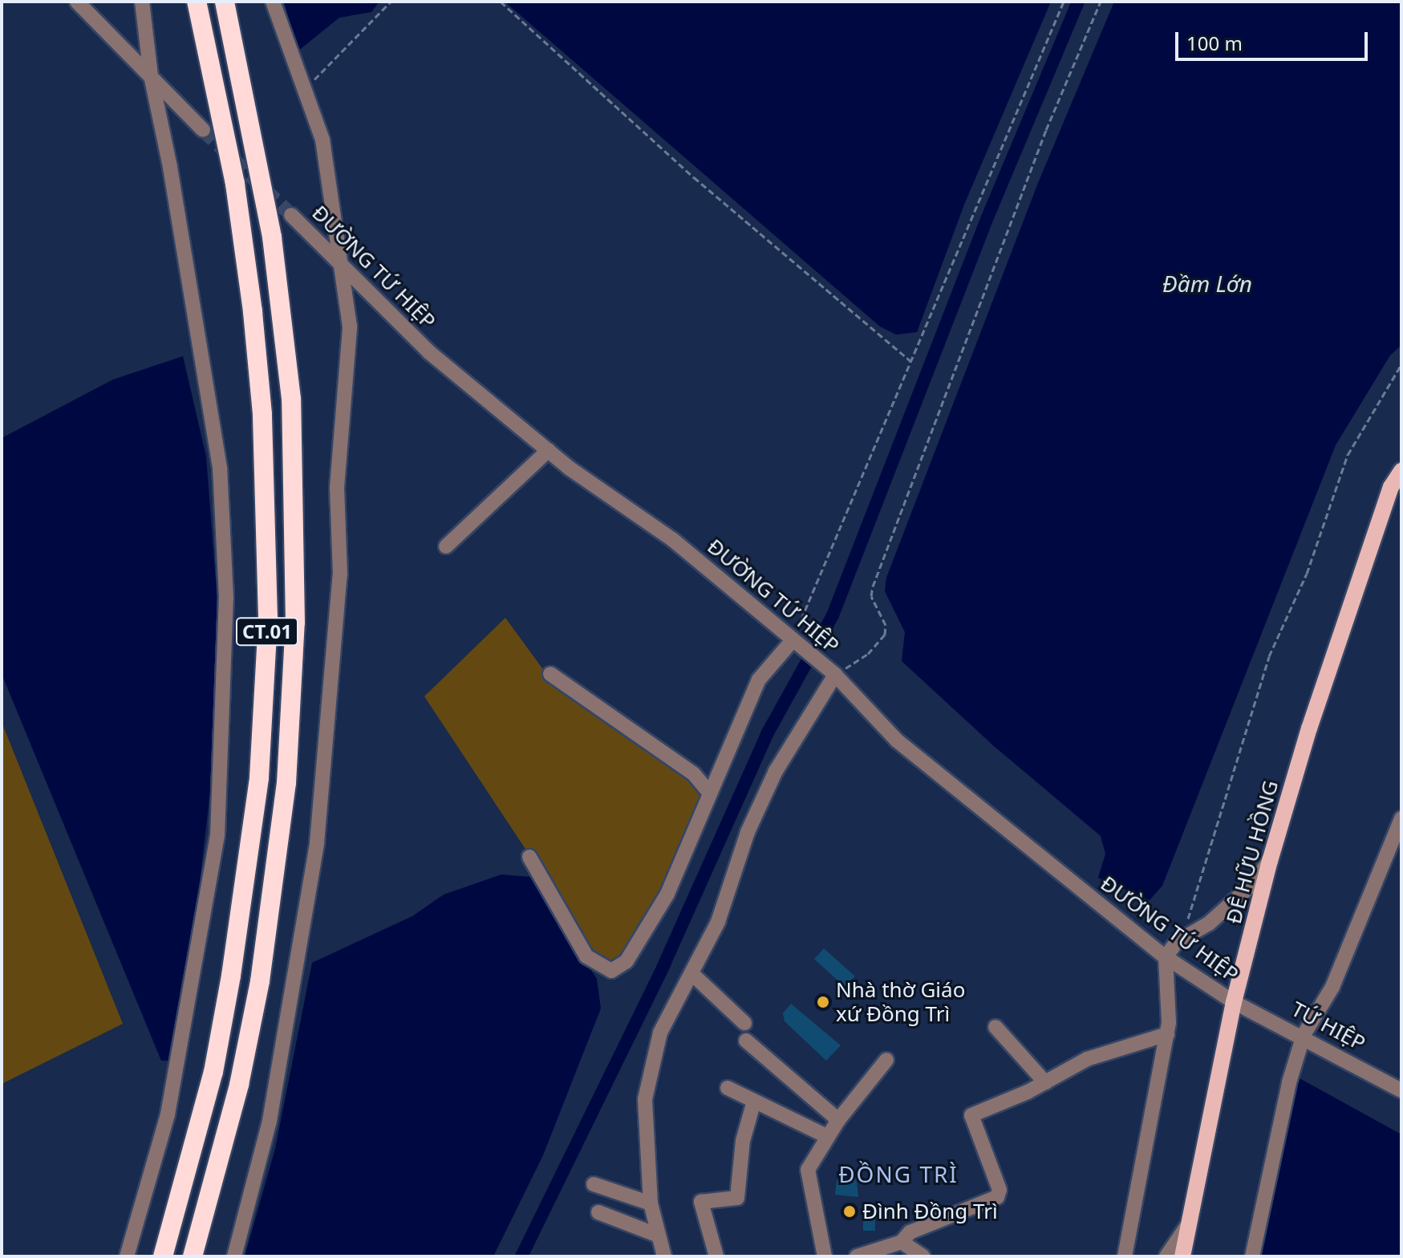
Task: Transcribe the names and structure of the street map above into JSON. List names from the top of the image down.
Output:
{
  "streets": {
    "highway": ["CT.01"],
    "main road": ["ĐÊ HỮU HỒNG"],
    "street": ["ĐƯỜNG TỨ HIỆP", "TỨ HIỆP"]
  },
  "crossings": [
    ["ĐƯỜNG TỨ HIỆP", "ĐÊ HỮU HỒNG"],
    ["ĐƯỜNG TỨ HIỆP", "TỨ HIỆP"],
    ["ĐÊ HỮU HỒNG", "TỨ HIỆP"]
  ],
  "districts": ["ĐỒNG TRÌ"],
  "water": ["Đầm Lớn"],
  "places": ["Nhà thờ Giáo xứ Đồng Trì", "Đình Đồng Trì"],
  "scale_bar": "100 m"
}
